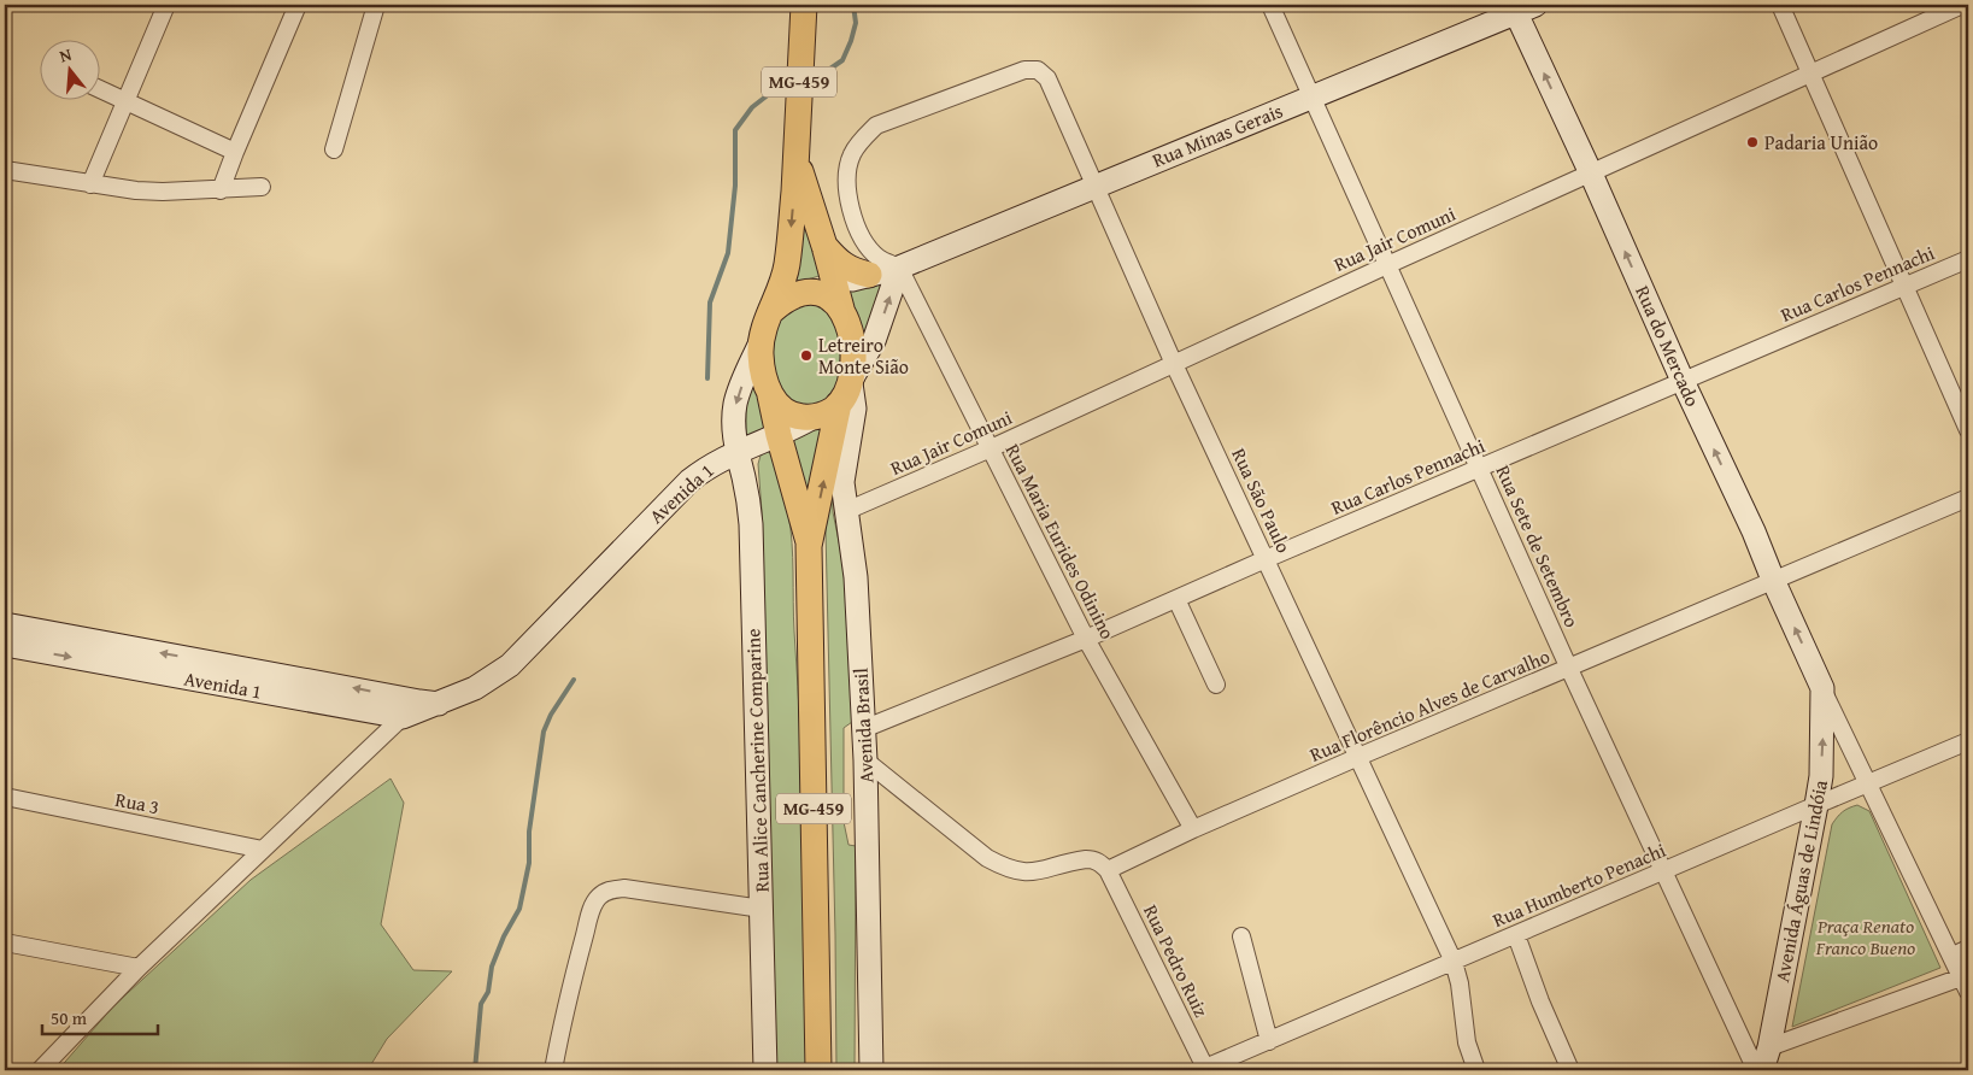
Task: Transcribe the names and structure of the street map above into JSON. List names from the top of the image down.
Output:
{
  "streets": {
    "main road": ["MG-459"],
    "street": [
      "Rua Minas Gerais",
      "Rua Jair Comuni",
      "Rua Carlos Pennachi",
      "Rua do Mercado",
      "Avenida 1",
      "Rua São Paulo",
      "Rua Maria Eurides Odinino",
      "Rua Sete de Setembro",
      "Rua Florêncio Alves de Carvalho",
      "Avenida Brasil",
      "Rua Alice Cancherine Comparine",
      "Rua 3",
      "Avenida Águas de Lindóia",
      "Rua Humberto Penachi",
      "Rua Pedro Ruiz"
    ]
  },
  "crossings": [
    ["MG-459", "Rua Minas Gerais"],
    ["MG-459", "Avenida 1"],
    ["MG-459", "Avenida Brasil"],
    ["MG-459", "Rua Alice Cancherine Comparine"],
    ["Rua Minas Gerais", "Rua do Mercado"],
    ["Rua Minas Gerais", "Avenida 1"],
    ["Rua Minas Gerais", "Rua São Paulo"],
    ["Rua Minas Gerais", "Rua Maria Eurides Odinino"],
    ["Rua Minas Gerais", "Rua Sete de Setembro"],
    ["Rua Minas Gerais", "Avenida Brasil"],
    ["Rua Minas Gerais", "Rua Alice Cancherine Comparine"],
    ["Rua Jair Comuni", "Rua do Mercado"],
    ["Rua Jair Comuni", "Rua São Paulo"],
    ["Rua Jair Comuni", "Rua Maria Eurides Odinino"],
    ["Rua Jair Comuni", "Rua Sete de Setembro"],
    ["Rua Jair Comuni", "Avenida Brasil"],
    ["Rua Carlos Pennachi", "Rua do Mercado"],
    ["Rua Carlos Pennachi", "Rua São Paulo"],
    ["Rua Carlos Pennachi", "Rua Maria Eurides Odinino"],
    ["Rua Carlos Pennachi", "Rua Sete de Setembro"],
    ["Rua Carlos Pennachi", "Avenida Brasil"],
    ["Rua do Mercado", "Rua Florêncio Alves de Carvalho"],
    ["Rua do Mercado", "Avenida Águas de Lindóia"],
    ["Avenida 1", "Avenida Brasil"],
    ["Avenida 1", "Rua Alice Cancherine Comparine"],
    ["Rua São Paulo", "Rua Maria Eurides Odinino"],
    ["Rua São Paulo", "Rua Florêncio Alves de Carvalho"],
    ["Rua São Paulo", "Rua Humberto Penachi"],
    ["Rua Maria Eurides Odinino", "Rua Florêncio Alves de Carvalho"],
    ["Rua Sete de Setembro", "Rua Florêncio Alves de Carvalho"],
    ["Rua Sete de Setembro", "Rua Humberto Penachi"],
    ["Rua Florêncio Alves de Carvalho", "Rua Pedro Ruiz"],
    ["Avenida Brasil", "Rua Alice Cancherine Comparine"],
    ["Avenida Águas de Lindóia", "Rua Humberto Penachi"],
    ["Rua Humberto Penachi", "Rua Pedro Ruiz"]
  ],
  "one_way": ["Rua do Mercado"],
  "parks": ["Praça Renato Franco Bueno"],
  "places": ["Padaria União", "Letreiro Monte Sião"],
  "scale_bar": "50 m",
  "north": "top"
}
